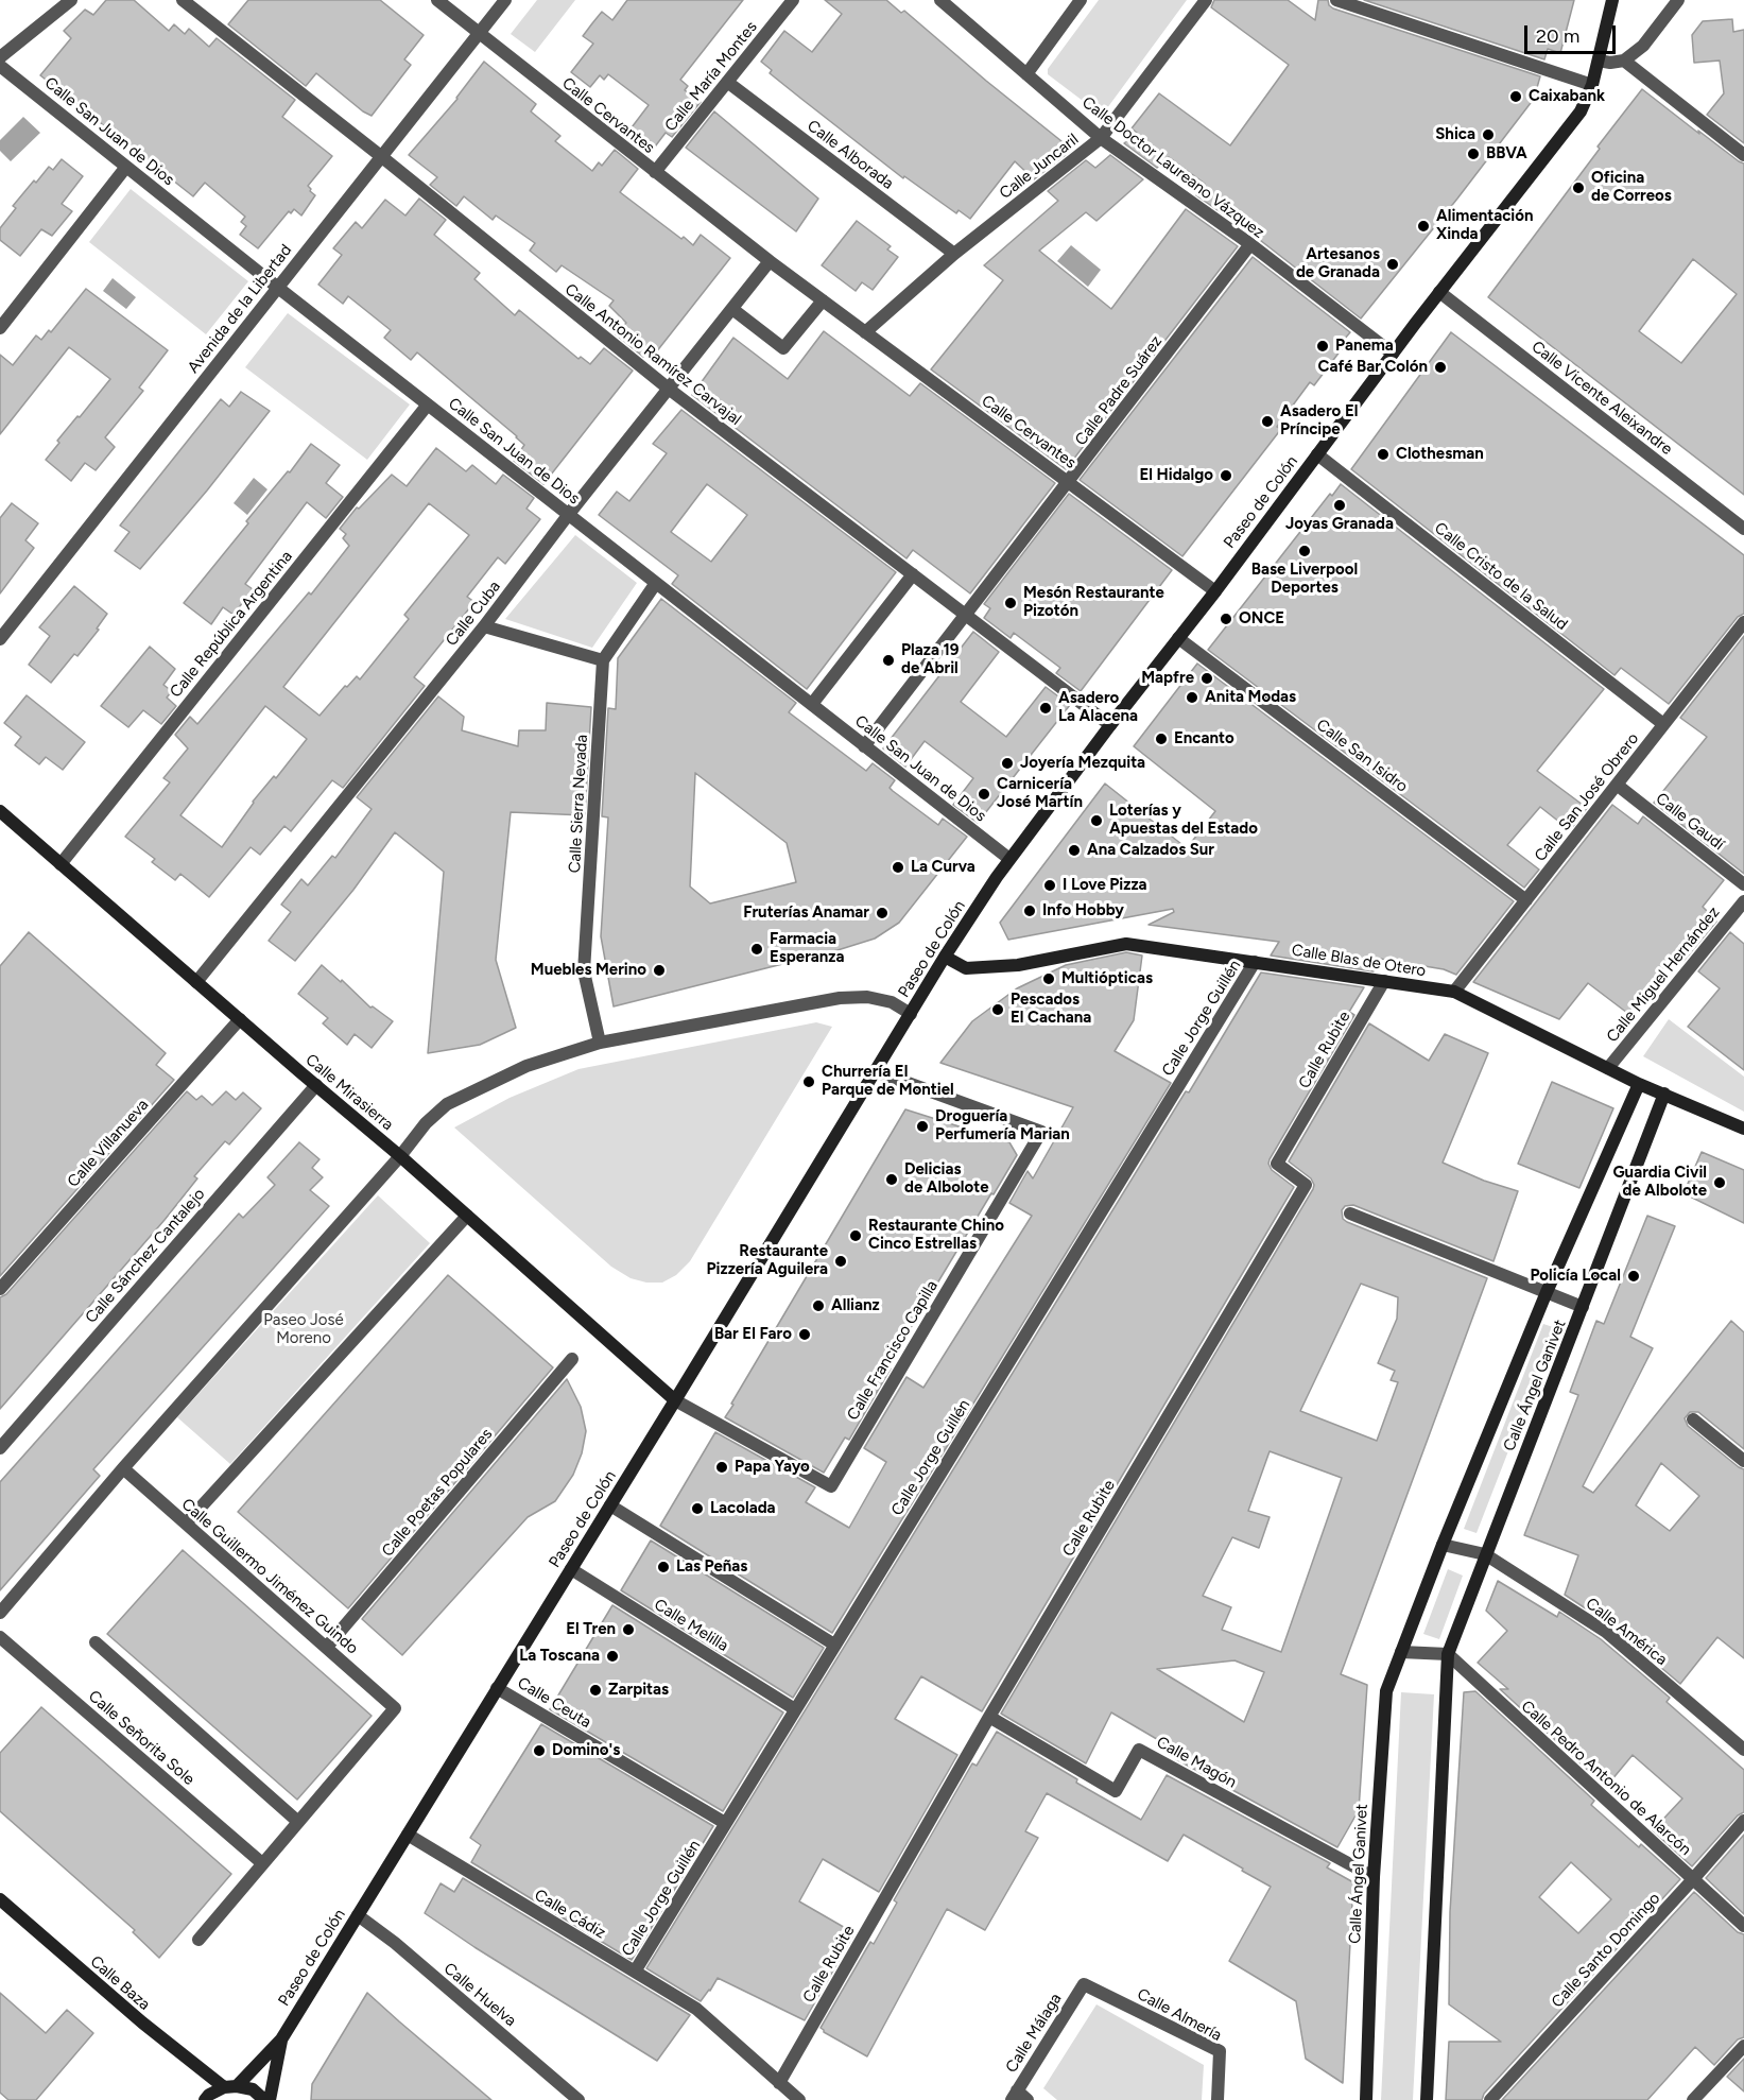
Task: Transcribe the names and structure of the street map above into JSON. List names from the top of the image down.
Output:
{
  "streets": {
    "street": [
      "Calle María Montes",
      "Calle Cervantes",
      "Calle San Juan de Dios",
      "Calle Alborada",
      "Calle Juncaril",
      "Calle Doctor Laureano Vázquez",
      "Avenida de la Libertad",
      "Calle Antonio Ramírez Carvajal",
      "Calle Padre Suárez",
      "Calle Vicente Aleixandre",
      "Paseo de Colón",
      "Calle Cristo de la Salud",
      "Calle Cuba",
      "Calle República Argentina",
      "Calle San Isidro",
      "Calle San José Obrero",
      "Calle Sierra Nevada",
      "Calle Gaudí",
      "Calle Blas de Otero",
      "Calle Miguel Hernández",
      "Calle Jorge Guillén",
      "Calle Rubite",
      "Calle Mirasierra",
      "Calle Villanueva",
      "Calle Sánchez Cantalejo",
      "Calle Francisco Capilla",
      "Calle Ángel Ganivet",
      "Calle Poetas Populares",
      "Calle Guillermo Jiménez Guindo",
      "Calle Melilla",
      "Calle América",
      "Calle Ceuta",
      "Calle Señorita Sole",
      "Calle Magón",
      "Calle Pedro Antonio de Alarcón",
      "Calle Cádiz",
      "Calle Santo Domingo",
      "Calle Baza",
      "Calle Huelva",
      "Calle Almería",
      "Calle Málaga"
    ]
  },
  "crossings": [
    ["Calle María Montes", "Calle Cervantes"],
    ["Calle María Montes", "Calle Alborada"],
    ["Calle Cervantes", "Calle Juncaril"],
    ["Calle Cervantes", "Avenida de la Libertad"],
    ["Calle Cervantes", "Calle Padre Suárez"],
    ["Calle Cervantes", "Paseo de Colón"],
    ["Calle Cervantes", "Calle Cuba"],
    ["Calle San Juan de Dios", "Avenida de la Libertad"],
    ["Calle San Juan de Dios", "Paseo de Colón"],
    ["Calle San Juan de Dios", "Calle Cuba"],
    ["Calle San Juan de Dios", "Calle República Argentina"],
    ["Calle Alborada", "Calle Juncaril"],
    ["Calle Juncaril", "Calle Doctor Laureano Vázquez"],
    ["Calle Doctor Laureano Vázquez", "Calle Padre Suárez"],
    ["Calle Doctor Laureano Vázquez", "Paseo de Colón"],
    ["Avenida de la Libertad", "Calle Antonio Ramírez Carvajal"],
    ["Calle Antonio Ramírez Carvajal", "Calle Padre Suárez"],
    ["Calle Antonio Ramírez Carvajal", "Paseo de Colón"],
    ["Calle Antonio Ramírez Carvajal", "Calle Cuba"],
    ["Calle Vicente Aleixandre", "Paseo de Colón"],
    ["Paseo de Colón", "Calle Cristo de la Salud"],
    ["Paseo de Colón", "Calle San Isidro"],
    ["Paseo de Colón", "Calle Sierra Nevada"],
    ["Paseo de Colón", "Calle Blas de Otero"],
    ["Paseo de Colón", "Calle Mirasierra"],
    ["Paseo de Colón", "Calle Francisco Capilla"],
    ["Paseo de Colón", "Calle Melilla"],
    ["Paseo de Colón", "Calle Ceuta"],
    ["Paseo de Colón", "Calle Cádiz"],
    ["Paseo de Colón", "Calle Baza"],
    ["Paseo de Colón", "Calle Huelva"],
    ["Calle Cristo de la Salud", "Calle San José Obrero"],
    ["Calle Cuba", "Calle Mirasierra"],
    ["Calle República Argentina", "Calle Mirasierra"],
    ["Calle San Isidro", "Calle San José Obrero"],
    ["Calle San José Obrero", "Calle Gaudí"],
    ["Calle San José Obrero", "Calle Blas de Otero"],
    ["Calle Blas de Otero", "Calle Miguel Hernández"],
    ["Calle Blas de Otero", "Calle Jorge Guillén"],
    ["Calle Blas de Otero", "Calle Rubite"],
    ["Calle Blas de Otero", "Calle Ángel Ganivet"],
    ["Calle Jorge Guillén", "Calle Melilla"],
    ["Calle Jorge Guillén", "Calle Ceuta"],
    ["Calle Jorge Guillén", "Calle Cádiz"],
    ["Calle Rubite", "Calle Magón"],
    ["Calle Rubite", "Calle Cádiz"],
    ["Calle Mirasierra", "Calle Villanueva"],
    ["Calle Mirasierra", "Calle Sánchez Cantalejo"],
    ["Calle Mirasierra", "Calle Francisco Capilla"],
    ["Calle Ángel Ganivet", "Calle América"],
    ["Calle Ángel Ganivet", "Calle Magón"],
    ["Calle Ángel Ganivet", "Calle Pedro Antonio de Alarcón"],
    ["Calle Poetas Populares", "Calle Guillermo Jiménez Guindo"],
    ["Calle Pedro Antonio de Alarcón", "Calle Santo Domingo"],
    ["Calle Almería", "Calle Málaga"]
  ],
  "parks": ["Paseo José Moreno"],
  "places": [
    "Caixabank",
    "Shica",
    "BBVA",
    "Oficina de Correos",
    "Alimentación Xinda",
    "Artesanos de Granada",
    "Panema",
    "Café Bar Colón",
    "Asadero El Príncipe",
    "Clothesman",
    "El Hidalgo",
    "Joyas Granada",
    "Base Liverpool Deportes",
    "Mesón Restaurante Pizotón",
    "ONCE",
    "Plaza 19 de Abril",
    "Mapfre",
    "Anita Modas",
    "Asadero La Alacena",
    "Encanto",
    "Joyería Mezquita",
    "Carnicería José Martín",
    "Loterías y Apuestas del Estado",
    "Ana Calzados Sur",
    "La Curva",
    "I Love Pizza",
    "Info Hobby",
    "Fruterías Anamar",
    "Farmacia Esperanza",
    "Muebles Merino",
    "Multiópticas",
    "Pescados El Cachana",
    "Churrería El Parque de Montiel",
    "Droguería Perfumería Marian",
    "Delicias de Albolote",
    "Guardia Civil de Albolote",
    "Restaurante Chino Cinco Estrellas",
    "Restaurante Pizzería Aguilera",
    "Policía Local",
    "Allianz",
    "Bar El Faro",
    "Papa Yayo",
    "Lacolada",
    "Las Peñas",
    "El Tren",
    "La Toscana",
    "Zarpitas",
    "Domino's"
  ],
  "scale_bar": "20 m"
}
